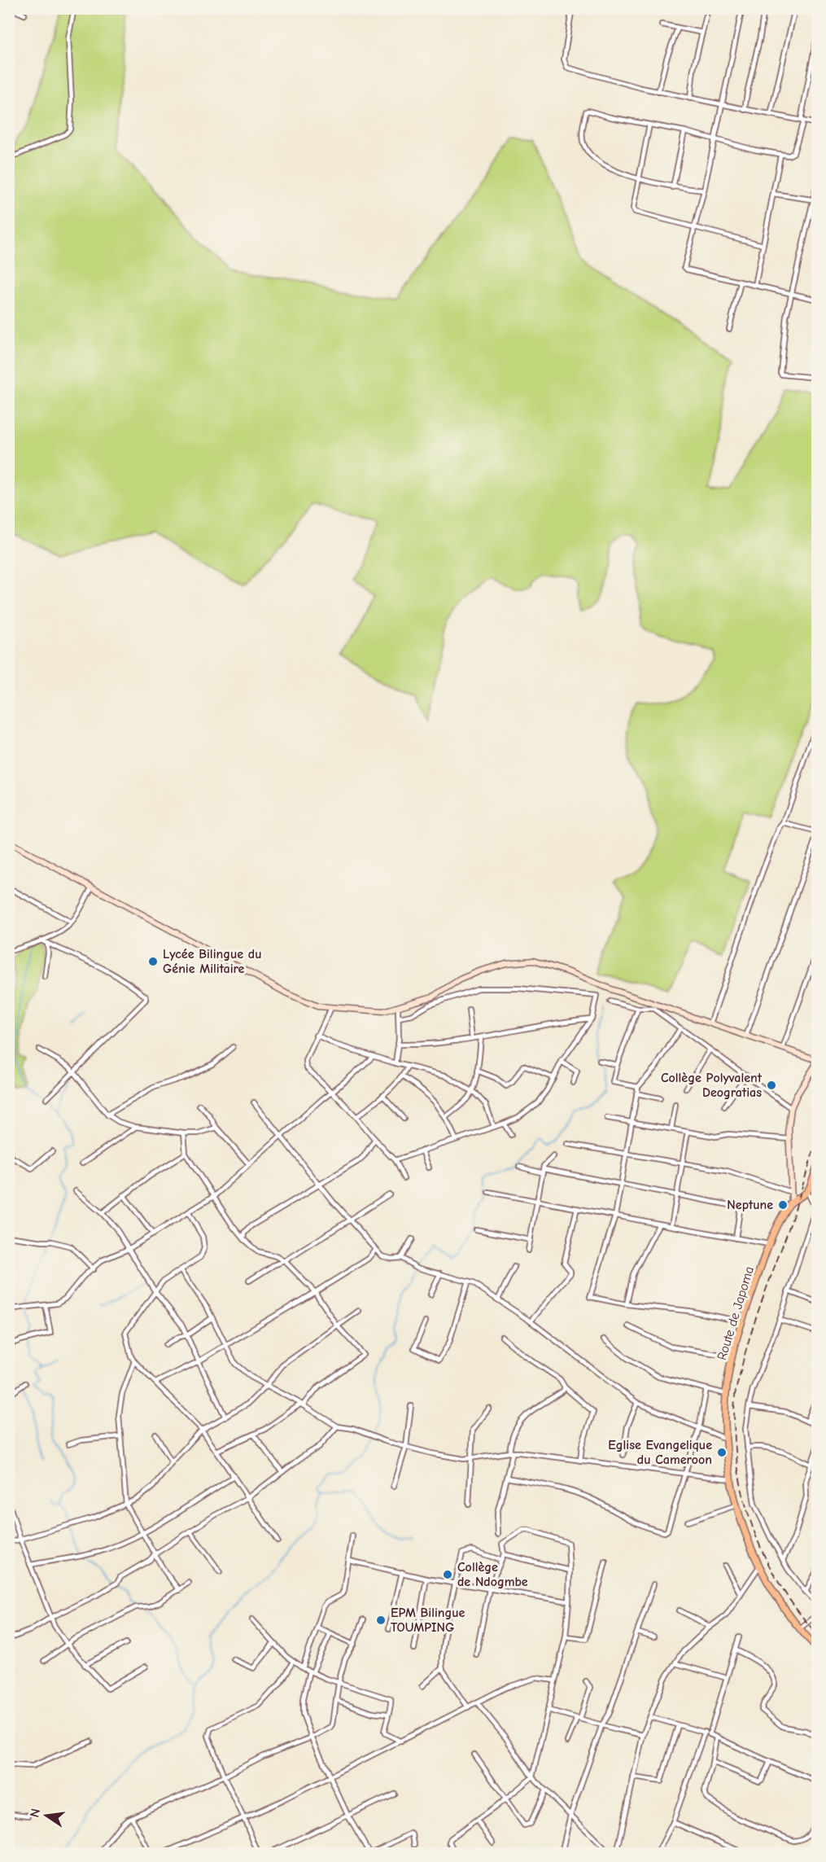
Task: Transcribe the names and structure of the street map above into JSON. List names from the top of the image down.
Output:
{
  "streets": {
    "main road": ["Route de Japoma"]
  },
  "places": [
    "Lycée Bilingue du Génie Militaire",
    "Collège Polyvalent Deogratias",
    "Neptune",
    "Eglise Evangelique du Cameroon",
    "Collège de Ndogmbe",
    "EPM Bilingue TOUMPING"
  ],
  "north": "left"
}
